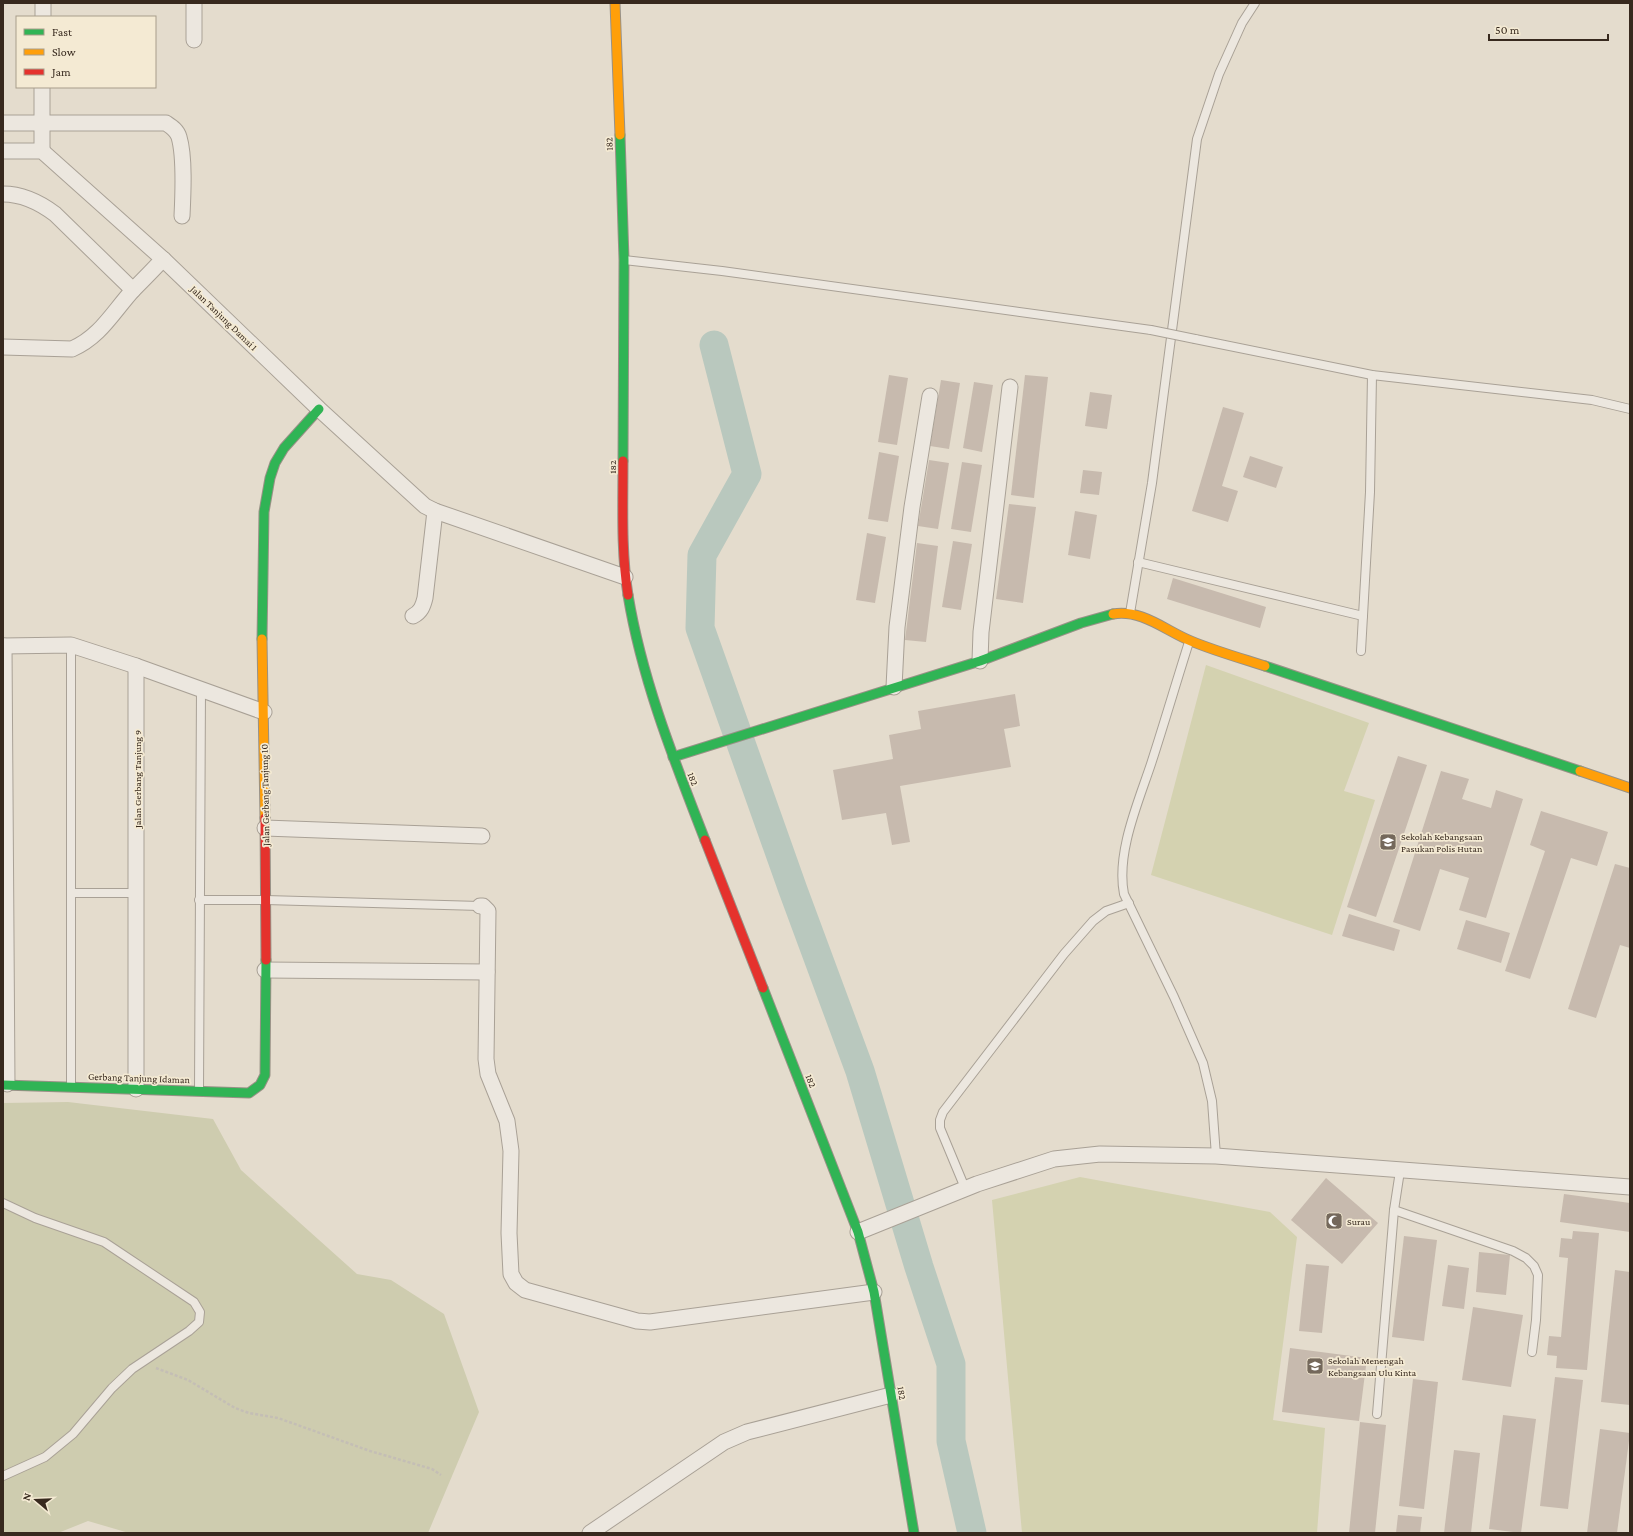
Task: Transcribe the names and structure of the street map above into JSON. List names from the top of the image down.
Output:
{
  "streets": {
    "street": [
      "182",
      "Jalan Tanjung Damai 1",
      "Jalan Gerbang Tanjung 9",
      "Jalan Gerbang Tanjung 10",
      "Gerbang Tanjung Idaman"
    ]
  },
  "crossings": [
    ["182", "Jalan Tanjung Damai 1"],
    ["Jalan Tanjung Damai 1", "Jalan Gerbang Tanjung 10"],
    ["Jalan Gerbang Tanjung 9", "Gerbang Tanjung Idaman"],
    ["Jalan Gerbang Tanjung 10", "Gerbang Tanjung Idaman"]
  ],
  "places": {
    "school or university": ["Sekolah Kebangsaan Pasukan Polis Hutan", "Sekolah Menengah Kebangsaan Ulu Kinta"],
    "mosque": ["Surau"]
  },
  "legend": ["Fast", "Slow", "Jam"],
  "scale_bar": "50 m",
  "north": "left"
}
